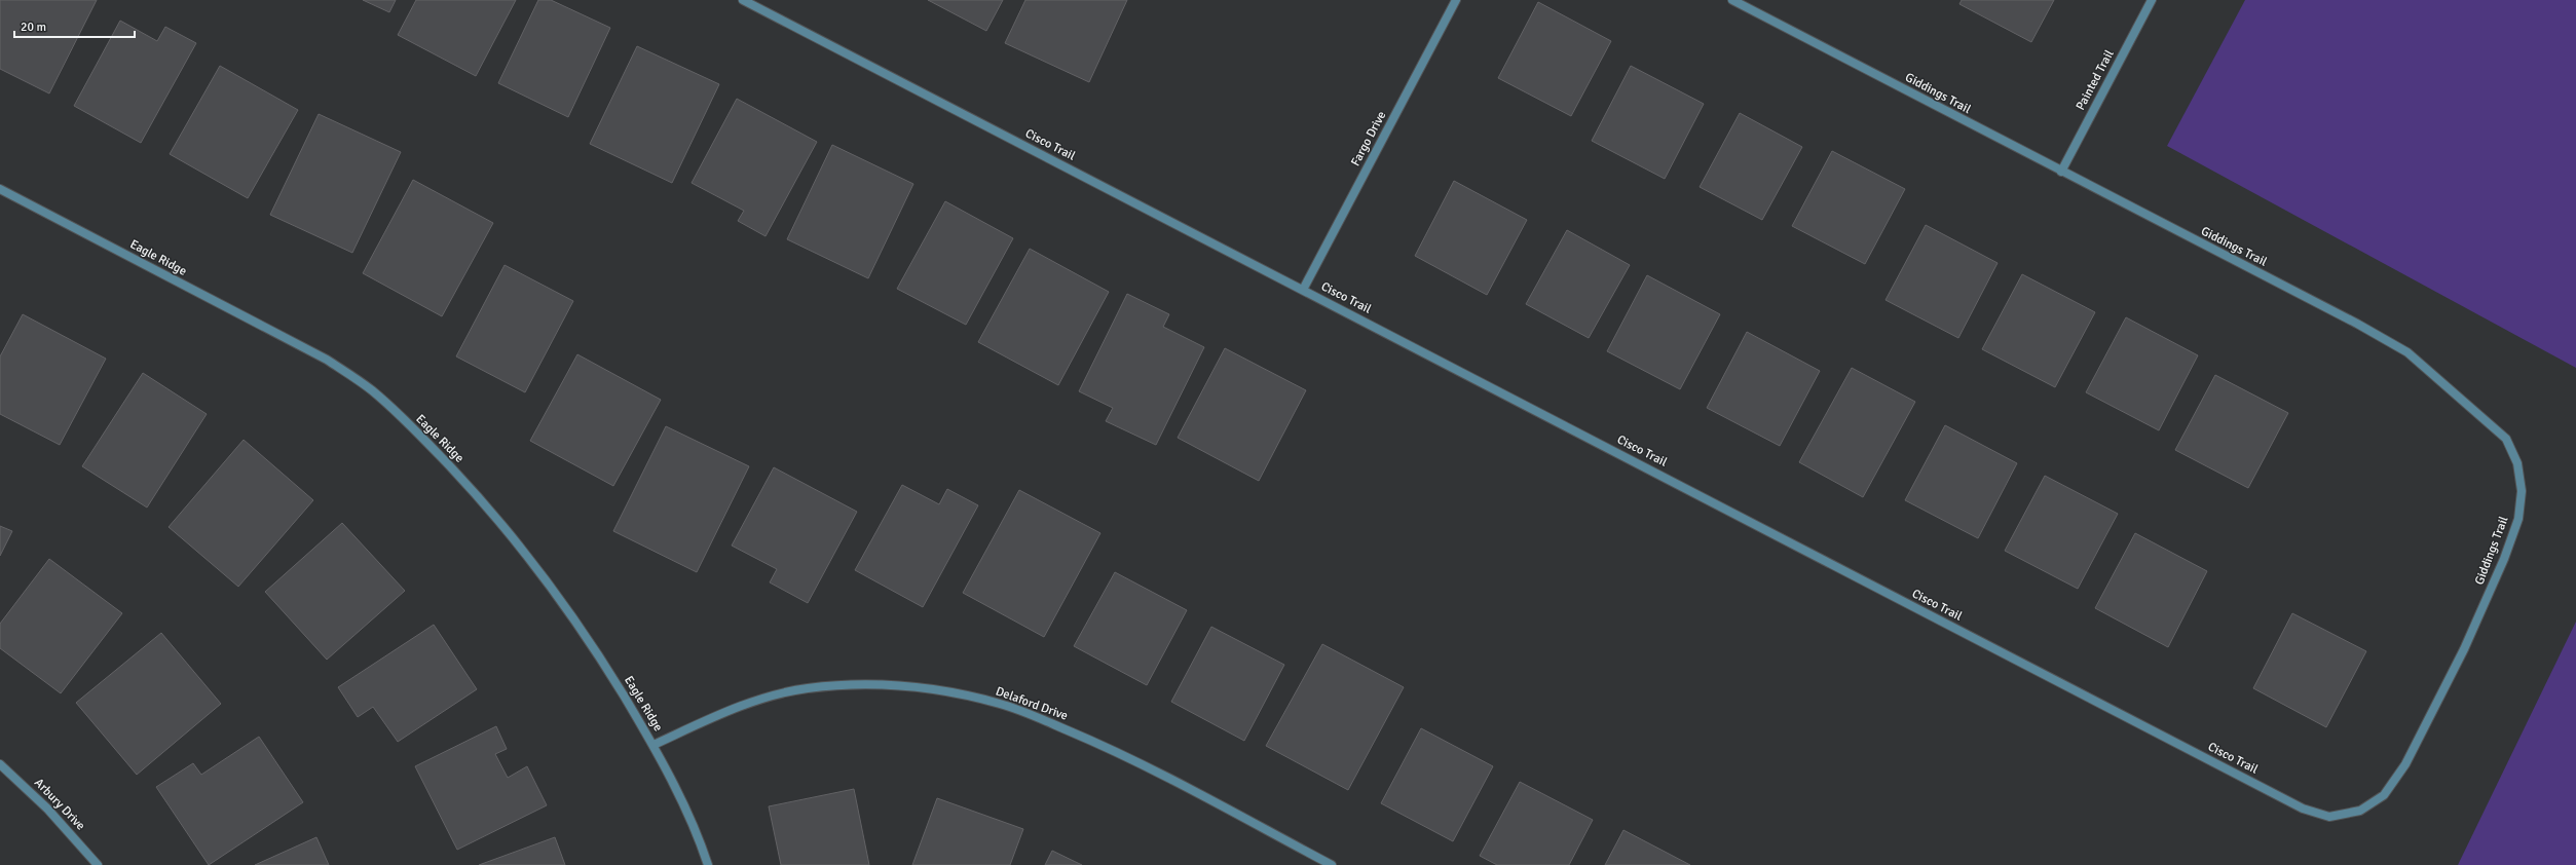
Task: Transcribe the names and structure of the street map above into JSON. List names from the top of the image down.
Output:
{
  "streets": {
    "street": [
      "Painted Trail",
      "Giddings Trail",
      "Fargo Drive",
      "Cisco Trail",
      "Eagle Ridge",
      "Delaford Drive",
      "Arbury Drive"
    ]
  },
  "crossings": [
    ["Painted Trail", "Giddings Trail"],
    ["Giddings Trail", "Cisco Trail"],
    ["Fargo Drive", "Cisco Trail"],
    ["Eagle Ridge", "Delaford Drive"]
  ],
  "scale_bar": "20 m"
}
